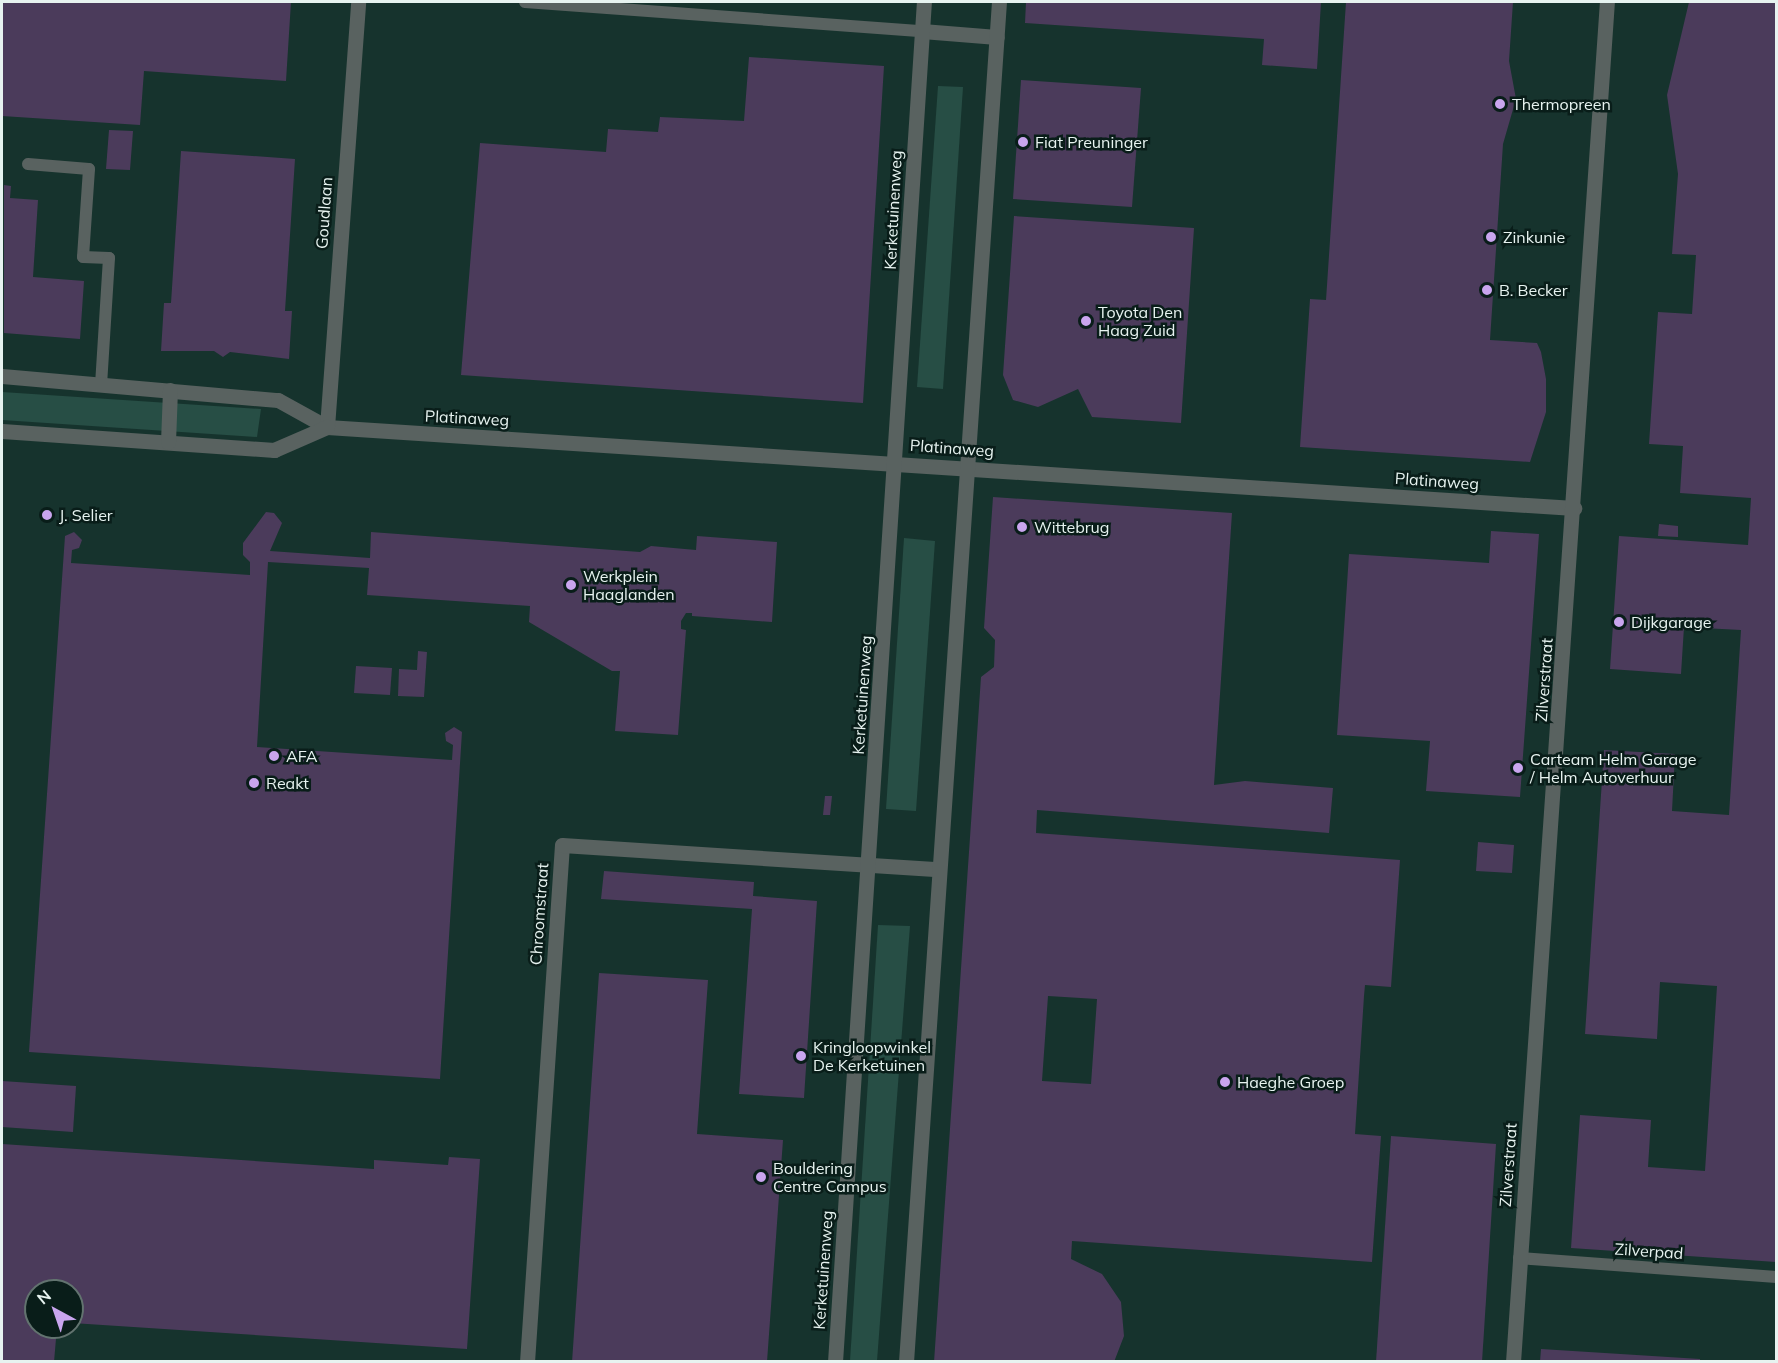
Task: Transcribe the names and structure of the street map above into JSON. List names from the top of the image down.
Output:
{
  "streets": {
    "street": [
      "Kerketuinenweg",
      "Goudlaan",
      "Platinaweg",
      "Zilverstraat",
      "Chroomstraat"
    ],
    "lane": ["Zilverpad"]
  },
  "crossings": [
    ["Kerketuinenweg", "Platinaweg"],
    ["Kerketuinenweg", "Chroomstraat"],
    ["Goudlaan", "Platinaweg"],
    ["Platinaweg", "Zilverstraat"],
    ["Zilverstraat", "Zilverpad"]
  ],
  "places": [
    "Thermopreen",
    "Fiat Preuninger",
    "Zinkunie",
    "B. Becker",
    "Toyota Den Haag Zuid",
    "J. Selier",
    "Wittebrug",
    "Werkplein Haaglanden",
    "Dijkgarage",
    "AFA",
    "Carteam Helm Garage / Helm Autoverhuur",
    "Reakt",
    "Kringloopwinkel De Kerketuinen",
    "Haeghe Groep",
    "Bouldering Centre Campus"
  ],
  "north": "top left"
}
